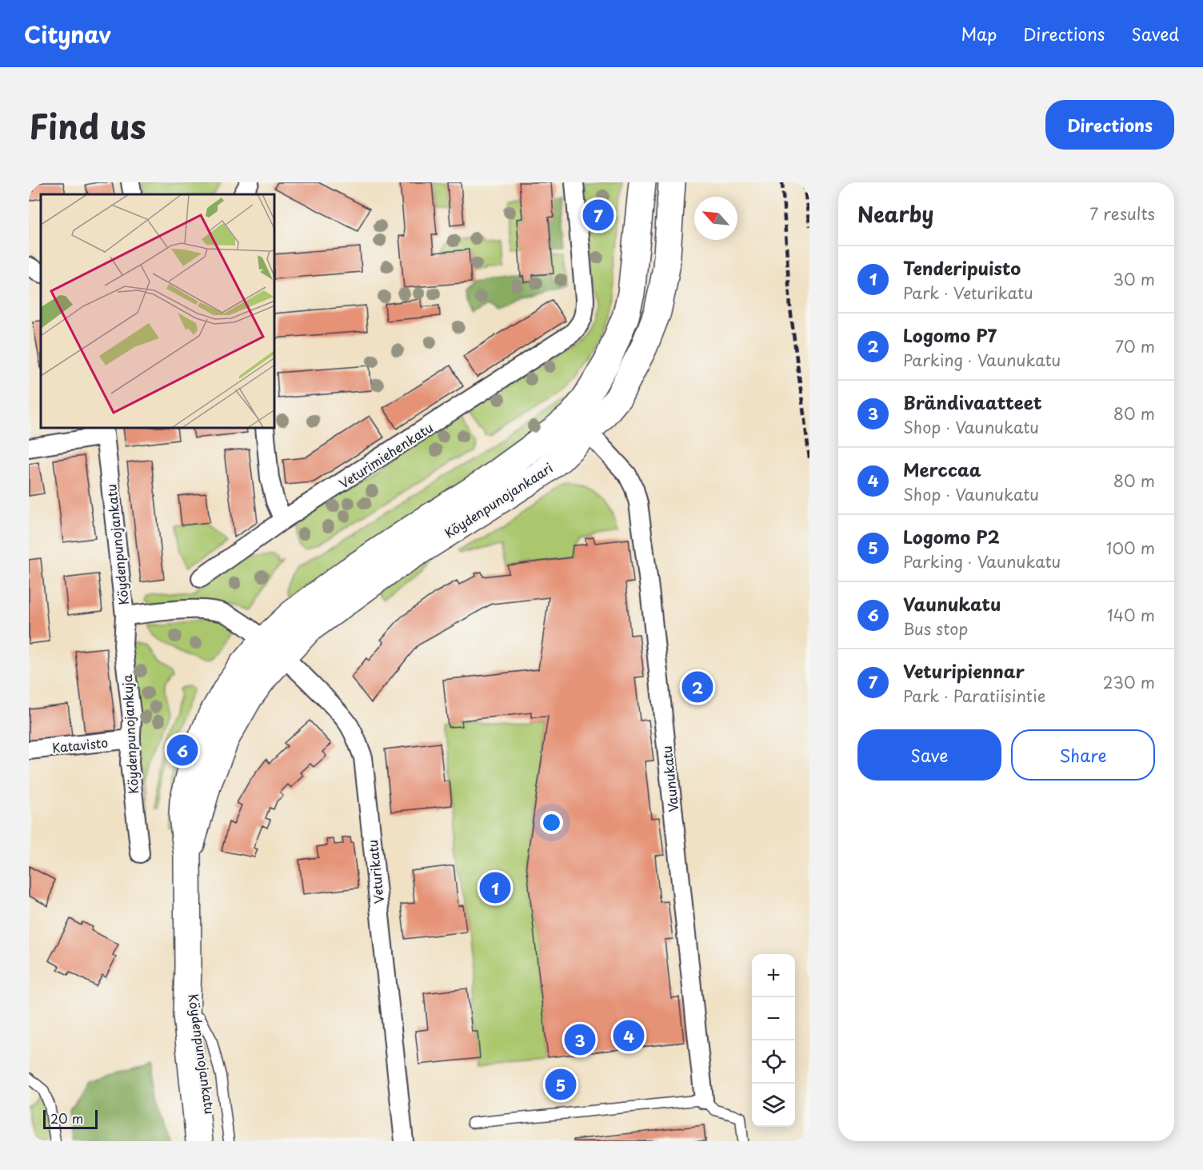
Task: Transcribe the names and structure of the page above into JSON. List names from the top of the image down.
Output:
{
  "streets": {
    "main road": ["Köydenpunojankaari", "Köydenpunojankatu"],
    "street": [
      "Veturimiehenkatu",
      "Köydenpunojankuja",
      "Katavisto",
      "Vaunukatu",
      "Veturikatu"
    ]
  },
  "crossings": [
    ["Köydenpunojankaari", "Köydenpunojankatu"],
    ["Köydenpunojankaari", "Vaunukatu"],
    ["Köydenpunojankaari", "Veturikatu"],
    ["Köydenpunojankatu", "Köydenpunojankuja"],
    ["Köydenpunojankatu", "Veturikatu"],
    ["Köydenpunojankuja", "Katavisto"]
  ],
  "scale_bar": "20 m",
  "north": "top left",
  "page": {
    "header": "Citynav",
    "nav": ["Map", "Directions", "Saved"],
    "title": "Find us",
    "buttons": [
      "Directions",
      ["Save", "Share"]
    ],
    "heading": ["Nearby", "7 results"],
    "pins": [
      "7",
      "2",
      "6",
      "1",
      "4",
      "3",
      "5"
    ],
    "list": [
      {
        "mark": "1",
        "name": "Tenderipuisto",
        "note": "Park · Veturikatu",
        "value": "30 m"
      },
      {
        "mark": "2",
        "name": "Logomo P7",
        "note": "Parking · Vaunukatu",
        "value": "70 m"
      },
      {
        "mark": "3",
        "name": "Brändivaatteet",
        "note": "Shop · Vaunukatu",
        "value": "80 m"
      },
      {
        "mark": "4",
        "name": "Merccaa",
        "note": "Shop · Vaunukatu",
        "value": "80 m"
      },
      {
        "mark": "5",
        "name": "Logomo P2",
        "note": "Parking · Vaunukatu",
        "value": "100 m"
      },
      {
        "mark": "6",
        "name": "Vaunukatu",
        "note": "Bus stop",
        "value": "140 m"
      },
      {
        "mark": "7",
        "name": "Veturipiennar",
        "note": "Park · Paratiisintie",
        "value": "230 m"
      }
    ],
    "map_buttons": ["+", "−"],
    "scale": "20 m"
  }
}
